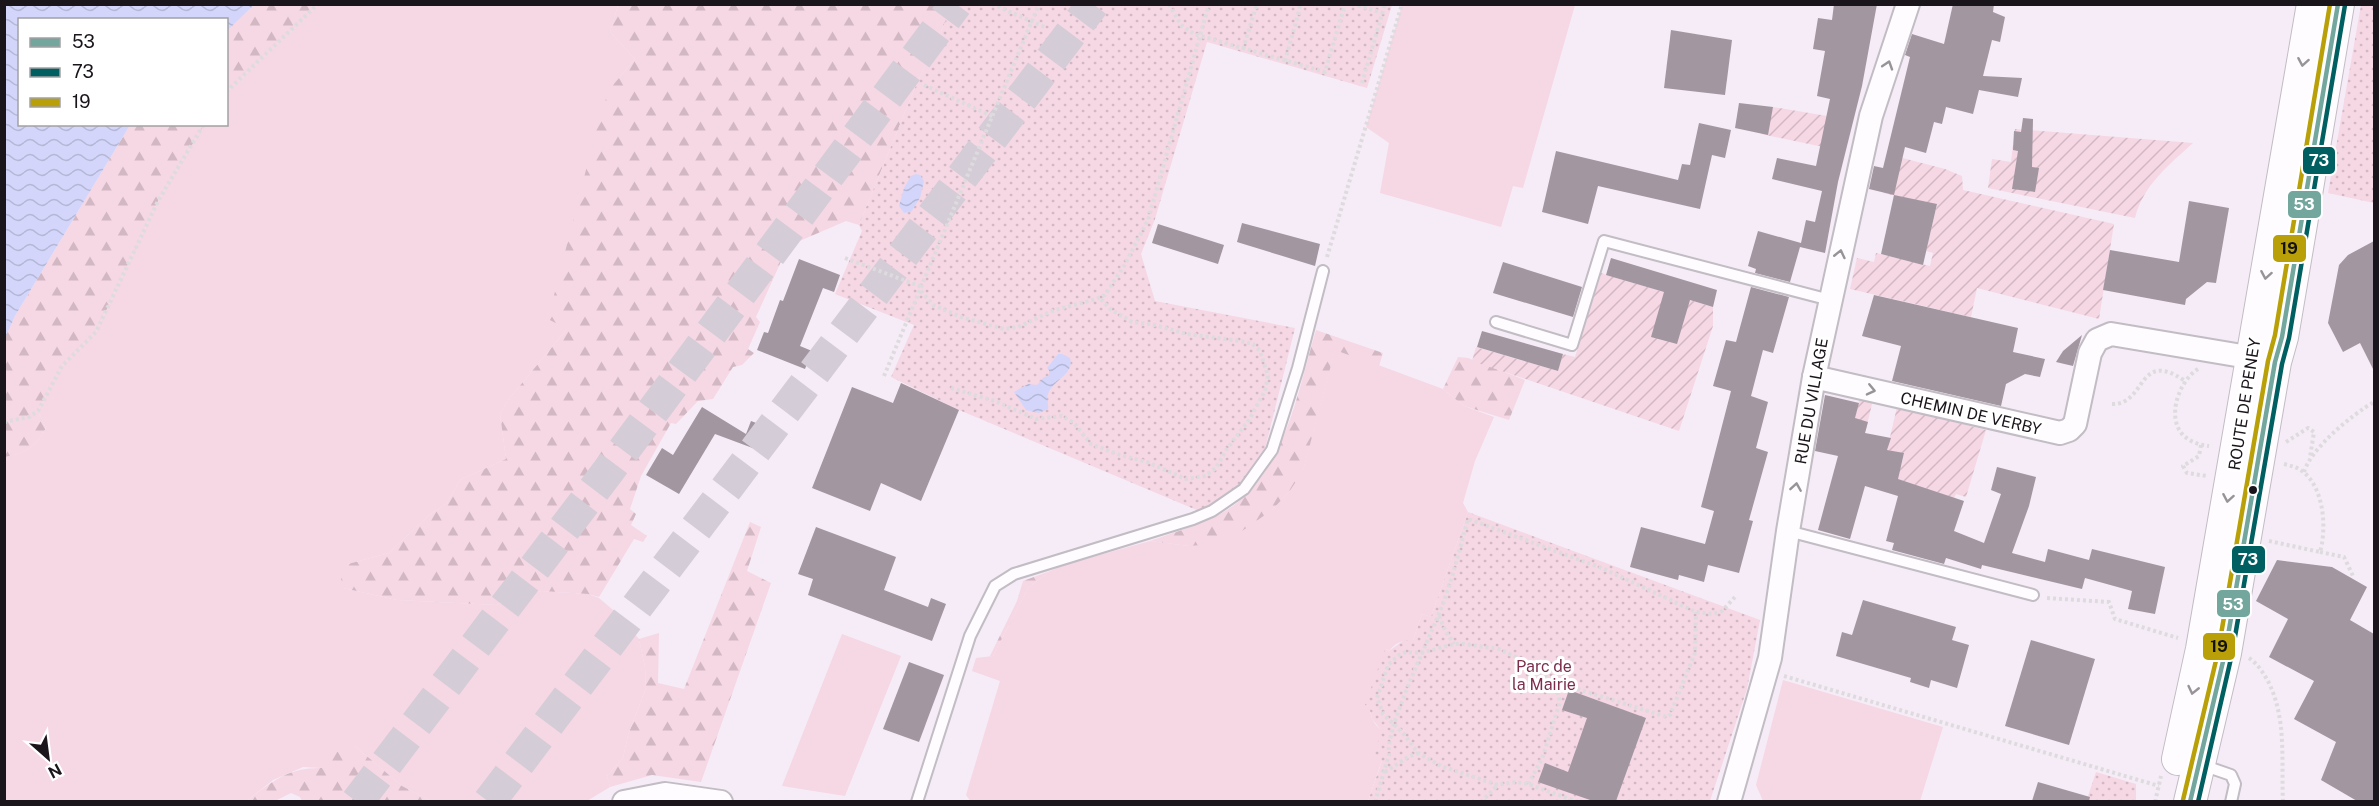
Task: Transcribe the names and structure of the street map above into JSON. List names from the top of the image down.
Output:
{
  "streets": {
    "main road": ["ROUTE DE PENEY"],
    "street": ["RUE DU VILLAGE", "CHEMIN DE VERBY"]
  },
  "crossings": [
    ["RUE DU VILLAGE", "CHEMIN DE VERBY"],
    ["ROUTE DE PENEY", "CHEMIN DE VERBY"]
  ],
  "one_way": ["RUE DU VILLAGE", "CHEMIN DE VERBY"],
  "parks": ["Parc de la Mairie"],
  "lines": ["transit line 53", "transit line 19", "transit line 73"],
  "legend": ["53", "73", "19"],
  "north": "bottom right"
}
